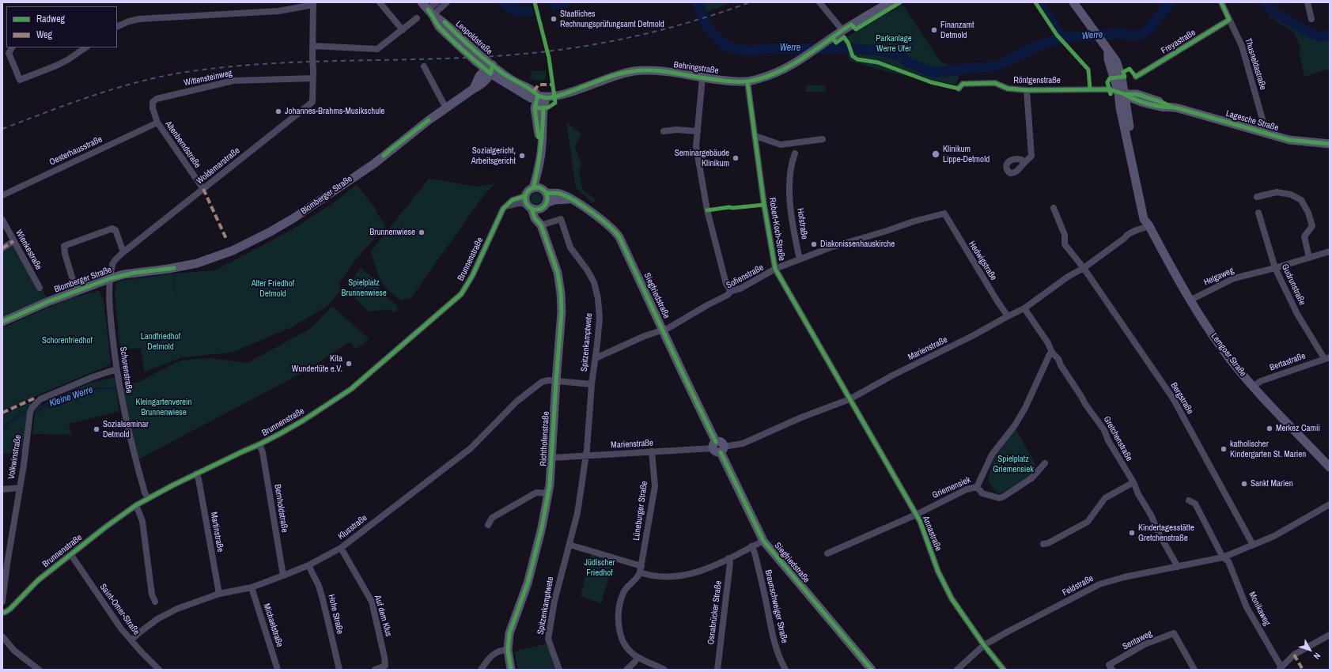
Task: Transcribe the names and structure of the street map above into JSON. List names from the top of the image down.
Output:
{
  "streets": {
    "street": [
      "Leopoldstraße",
      "Freyastraße",
      "Thusneldastraße",
      "Behringstraße",
      "Wittensteinweg",
      "Röntgenstraße",
      "Lagesche Straße",
      "Altenberndstraße",
      "Oesterhausstraße",
      "Woldemarstraße",
      "Blomberger Straße",
      "Hofstraße",
      "Robert-Koch-Straße",
      "Wienkestraße",
      "Brunnenstraße",
      "Hedwigstraße",
      "Sofienstraße",
      "Helgaweg",
      "Gudrunstraße",
      "Siegfriedstraße",
      "Spitzenkamptwete",
      "Marienstraße",
      "Lemgoer Straße",
      "Bertastraße",
      "Schorenstraße",
      "Bergstraße",
      "Richthofenstraße",
      "Gretchenstraße",
      "Volkwinstraße",
      "Griemensiek",
      "Bernholdstraße",
      "Lüneburger Straße",
      "Klusstraße",
      "Martinstraße",
      "Annastraße",
      "Feldstraße",
      "Braunschweiger Straße",
      "Monikaweg",
      "Saint-Omer-Straße",
      "Osnabrücker Straße",
      "Hohe Straße",
      "Auf dem Klus",
      "Michaelstraße",
      "Sentaweg"
    ]
  },
  "crossings": [
    ["Leopoldstraße", "Behringstraße"],
    ["Leopoldstraße", "Blomberger Straße"],
    ["Freyastraße", "Thusneldastraße"],
    ["Thusneldastraße", "Lagesche Straße"],
    ["Behringstraße", "Robert-Koch-Straße"],
    ["Wittensteinweg", "Altenberndstraße"],
    ["Wittensteinweg", "Woldemarstraße"],
    ["Röntgenstraße", "Lagesche Straße"],
    ["Röntgenstraße", "Lemgoer Straße"],
    ["Lagesche Straße", "Lemgoer Straße"],
    ["Altenberndstraße", "Oesterhausstraße"],
    ["Altenberndstraße", "Woldemarstraße"],
    ["Woldemarstraße", "Blomberger Straße"],
    ["Woldemarstraße", "Schorenstraße"],
    ["Blomberger Straße", "Schorenstraße"],
    ["Hofstraße", "Sofienstraße"],
    ["Robert-Koch-Straße", "Sofienstraße"],
    ["Robert-Koch-Straße", "Marienstraße"],
    ["Robert-Koch-Straße", "Annastraße"],
    ["Brunnenstraße", "Siegfriedstraße"],
    ["Brunnenstraße", "Schorenstraße"],
    ["Brunnenstraße", "Richthofenstraße"],
    ["Brunnenstraße", "Bernholdstraße"],
    ["Brunnenstraße", "Martinstraße"],
    ["Brunnenstraße", "Saint-Omer-Straße"],
    ["Hedwigstraße", "Sofienstraße"],
    ["Hedwigstraße", "Marienstraße"],
    ["Sofienstraße", "Siegfriedstraße"],
    ["Sofienstraße", "Spitzenkamptwete"],
    ["Helgaweg", "Gudrunstraße"],
    ["Helgaweg", "Lemgoer Straße"],
    ["Gudrunstraße", "Bertastraße"],
    ["Siegfriedstraße", "Marienstraße"],
    ["Siegfriedstraße", "Richthofenstraße"],
    ["Spitzenkamptwete", "Marienstraße"],
    ["Spitzenkamptwete", "Richthofenstraße"],
    ["Spitzenkamptwete", "Klusstraße"],
    ["Marienstraße", "Lemgoer Straße"],
    ["Marienstraße", "Bergstraße"],
    ["Marienstraße", "Richthofenstraße"],
    ["Marienstraße", "Gretchenstraße"],
    ["Marienstraße", "Lüneburger Straße"],
    ["Marienstraße", "Annastraße"],
    ["Lemgoer Straße", "Bertastraße"],
    ["Schorenstraße", "Volkwinstraße"],
    ["Bergstraße", "Feldstraße"],
    ["Richthofenstraße", "Klusstraße"],
    ["Gretchenstraße", "Griemensiek"],
    ["Gretchenstraße", "Feldstraße"],
    ["Griemensiek", "Annastraße"],
    ["Bernholdstraße", "Klusstraße"],
    ["Klusstraße", "Martinstraße"],
    ["Klusstraße", "Saint-Omer-Straße"],
    ["Klusstraße", "Hohe Straße"],
    ["Klusstraße", "Auf dem Klus"],
    ["Klusstraße", "Michaelstraße"],
    ["Annastraße", "Feldstraße"],
    ["Feldstraße", "Monikaweg"]
  ],
  "water": ["Werre", "Kleine Werre"],
  "parks": [
    "Parkanlage Werre Ufer",
    "Spielplatz Brunnenwiese",
    "Alter Friedhof Detmold",
    "Landfriedhof Detmold",
    "Schorenfriedhof",
    "Kleingartenverein Brunnenwiese",
    "Spielplatz Griemensiek",
    "Jüdischer Friedhof"
  ],
  "places": [
    "Staatliches Rechnungsprüfungsamt Detmold",
    "Finanzamt Detmold",
    "Johannes-Brahms-Musikschule",
    "Klinikum Lippe-Detmold",
    "Sozialgericht, Arbeitsgericht",
    "Seminargebäude Klinikum",
    "Brunnenwiese",
    "Diakonissenhauskirche",
    "Kita Wundertüte e.V.",
    "Merkez Camii",
    "Sozialseminar Detmold",
    "katholischer Kindergarten St. Marien",
    "Sankt Marien",
    "Kindertagesstätte Gretchenstraße"
  ],
  "legend": ["Radweg", "Weg"],
  "north": "bottom right"
}
